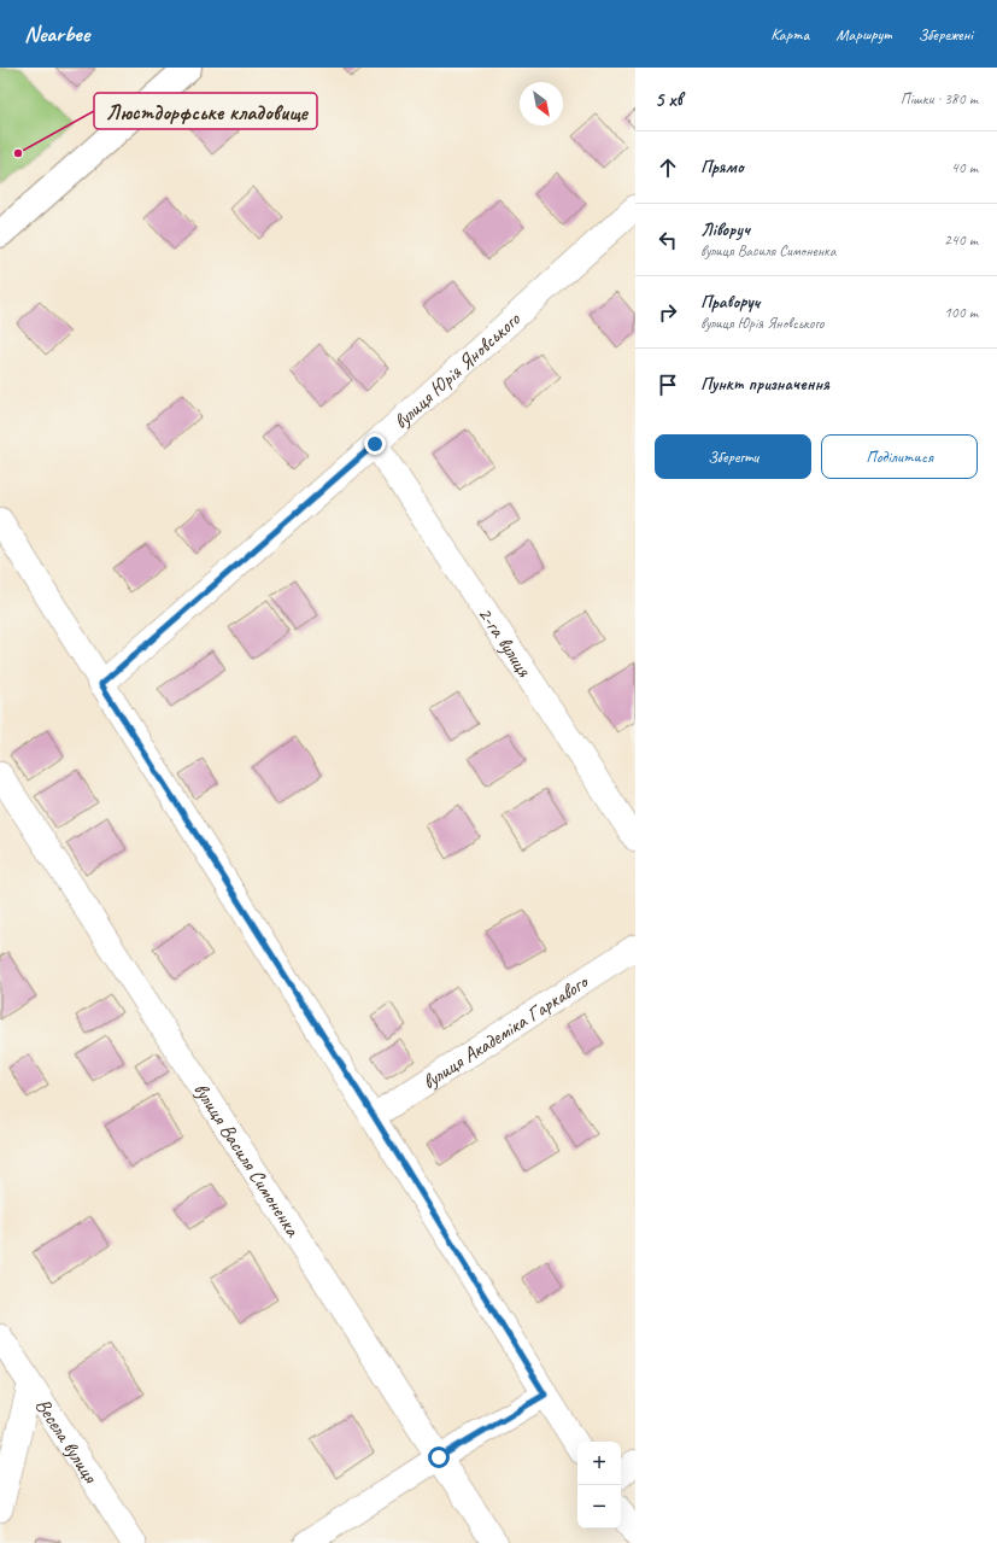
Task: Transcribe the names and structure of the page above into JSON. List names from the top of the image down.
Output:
{
  "streets": {
    "street": [
      "вулиця Юрія Яновського",
      "2-га вулиця",
      "вулиця Академіка Гаркавого",
      "вулиця Василя Симоненка",
      "Весела вулиця"
    ]
  },
  "crossings": [
    ["вулиця Юрія Яновського", "2-га вулиця"]
  ],
  "places": ["Люстдорфське кладовище"],
  "north": "bottom right",
  "page": {
    "header": "Nearbee",
    "nav": ["Карта", "Маршрут", "Збережені"],
    "heading": ["5 хв", "Пішки · 380 m"],
    "list": [
      ["Прямо", "40 m"],
      ["Ліворуч", "вулиця Василя Симоненка", "240 m"],
      ["Праворуч", "вулиця Юрія Яновського", "100 m"],
      "Пункт призначення"
    ],
    "buttons": ["Зберегти", "Поділитися"],
    "map_buttons": ["+", "−"]
  }
}
